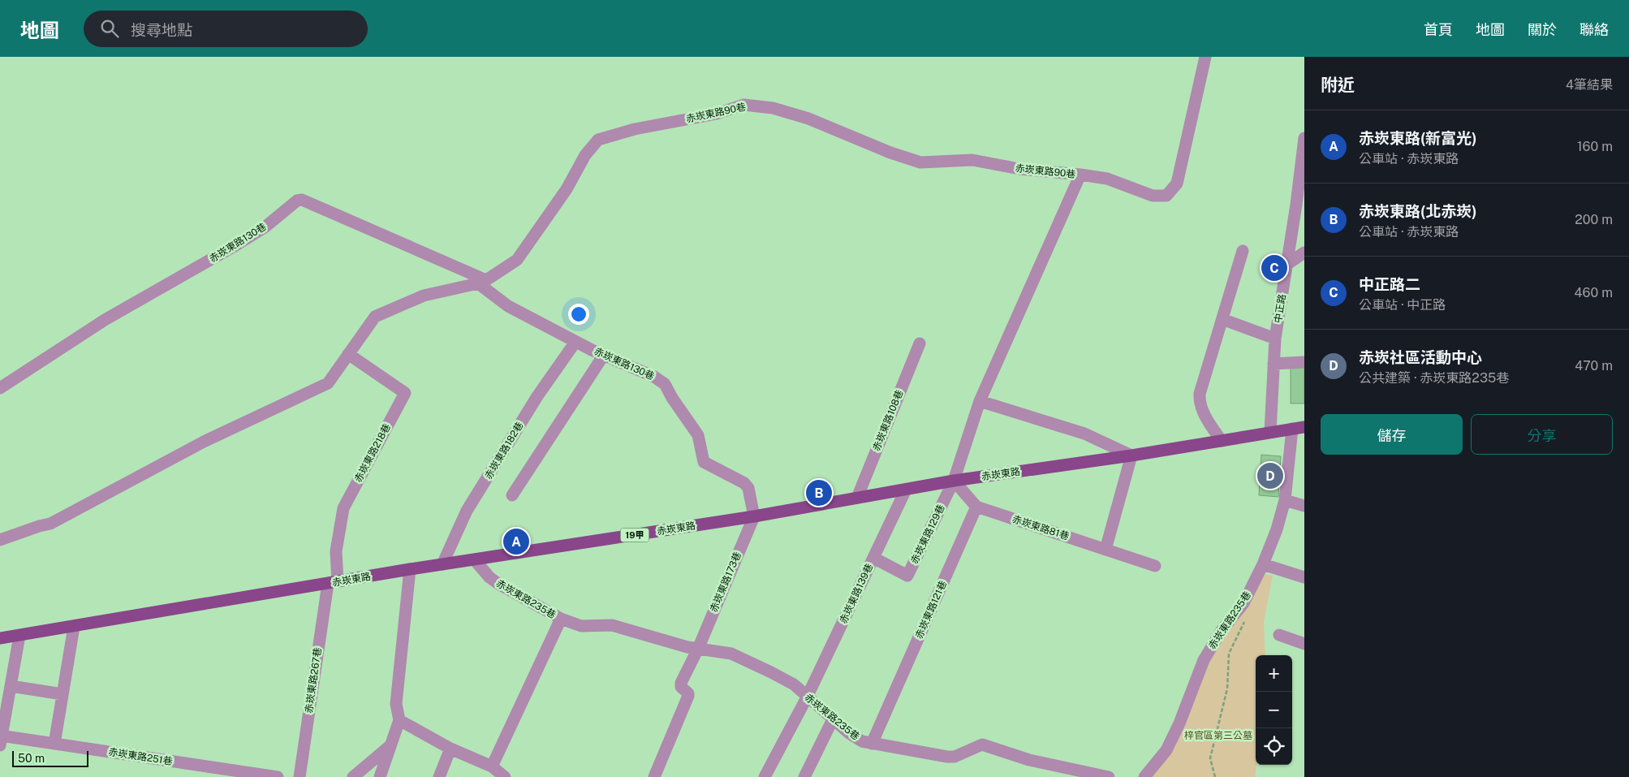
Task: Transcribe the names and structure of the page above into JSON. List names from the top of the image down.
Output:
{
  "streets": {
    "main road": ["赤崁東路", "19甲"],
    "street": [
      "赤崁東路90巷",
      "赤崁東路130巷",
      "中正路",
      "赤崁東路108巷",
      "赤崁東路182巷",
      "赤崁東路218巷",
      "赤崁東路81巷",
      "赤崁東路129巷",
      "赤崁東路173巷",
      "赤崁東路139巷",
      "赤崁東路235巷",
      "赤崁東路121巷",
      "赤崁東路267巷",
      "赤崁東路251巷"
    ]
  },
  "crossings": [
    ["赤崁東路90巷", "赤崁東路130巷"],
    ["赤崁東路90巷", "赤崁東路"],
    ["赤崁東路90巷", "赤崁東路129巷"],
    ["赤崁東路130巷", "赤崁東路182巷"],
    ["赤崁東路130巷", "赤崁東路"],
    ["赤崁東路130巷", "赤崁東路173巷"],
    ["中正路", "赤崁東路"],
    ["赤崁東路108巷", "赤崁東路"],
    ["赤崁東路182巷", "赤崁東路"],
    ["赤崁東路218巷", "赤崁東路"],
    ["赤崁東路218巷", "赤崁東路267巷"],
    ["赤崁東路", "赤崁東路129巷"],
    ["赤崁東路", "赤崁東路173巷"],
    ["赤崁東路", "赤崁東路139巷"],
    ["赤崁東路", "赤崁東路235巷"],
    ["赤崁東路", "赤崁東路267巷"],
    ["赤崁東路81巷", "赤崁東路121巷"],
    ["赤崁東路129巷", "赤崁東路139巷"],
    ["赤崁東路173巷", "赤崁東路235巷"],
    ["赤崁東路139巷", "赤崁東路235巷"],
    ["赤崁東路235巷", "赤崁東路121巷"]
  ],
  "parks": ["梓官區第三公墓"],
  "scale_bar": "50 m",
  "page": {
    "header": "地圖",
    "search": "搜尋地點",
    "nav": [
      "首頁",
      "地圖",
      "關於",
      "聯絡"
    ],
    "heading": ["附近", "4筆結果"],
    "list": [
      {
        "mark": "A",
        "name": "赤崁東路(新富光)",
        "note": "公車站 · 赤崁東路",
        "value": "160 m"
      },
      {
        "mark": "B",
        "name": "赤崁東路(北赤崁)",
        "note": "公車站 · 赤崁東路",
        "value": "200 m"
      },
      {
        "mark": "C",
        "name": "中正路二",
        "note": "公車站 · 中正路",
        "value": "460 m"
      },
      {
        "mark": "D",
        "name": "赤崁社區活動中心",
        "note": "公共建築 · 赤崁東路235巷",
        "value": "470 m"
      }
    ],
    "pins": [
      "C",
      "D",
      "B",
      "A"
    ],
    "buttons": ["儲存", "分享"],
    "map_buttons": ["+", "−"],
    "scale": "50 m"
  }
}
